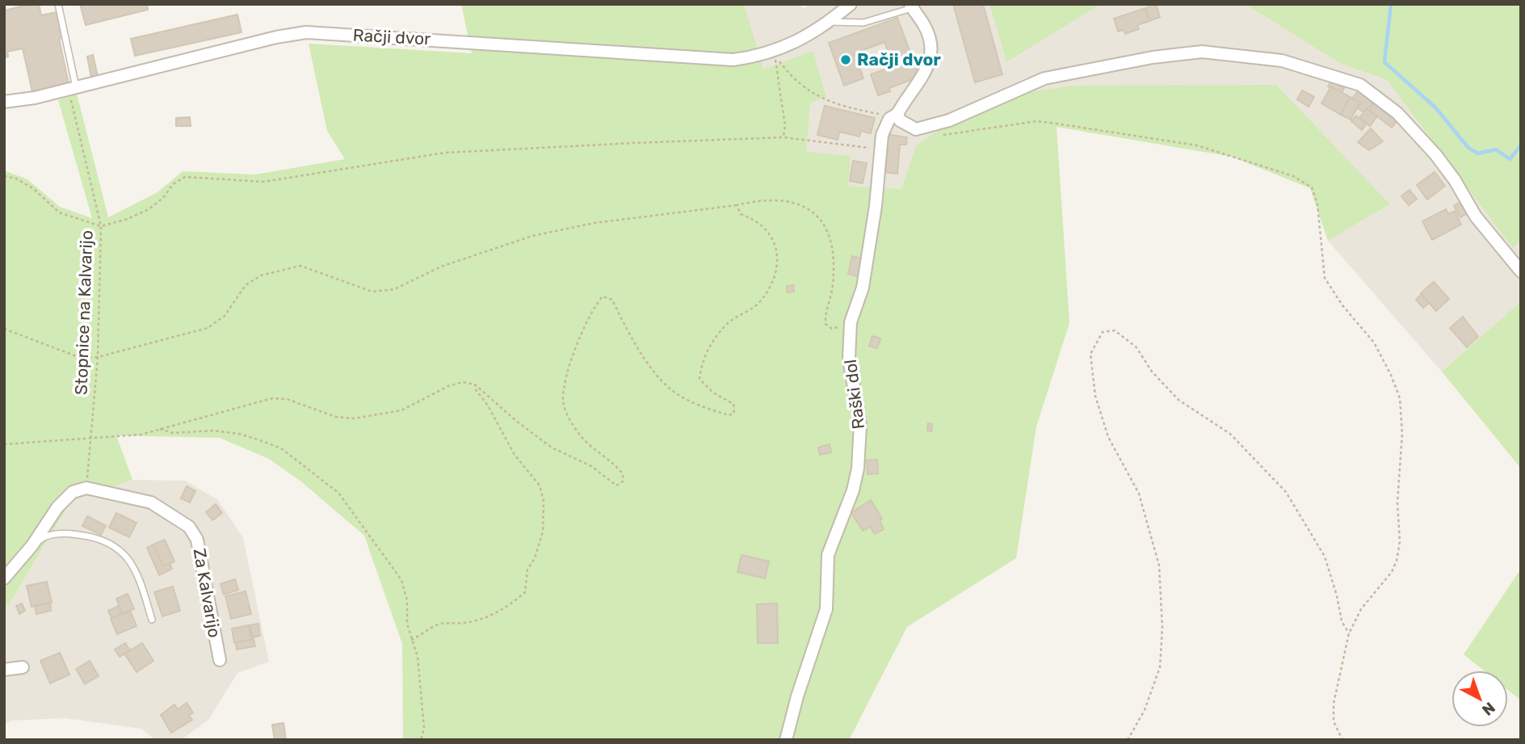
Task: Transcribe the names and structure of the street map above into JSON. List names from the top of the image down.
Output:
{
  "streets": {
    "street": ["Račji dvor", "Raški dol", "Za Kalvarijo"],
    "path": ["Stopnice na Kalvarijo"]
  },
  "crossings": [
    ["Račji dvor", "Stopnice na Kalvarijo"],
    ["Stopnice na Kalvarijo", "Za Kalvarijo"]
  ],
  "places": ["Račji dvor"],
  "north": "bottom right"
}
